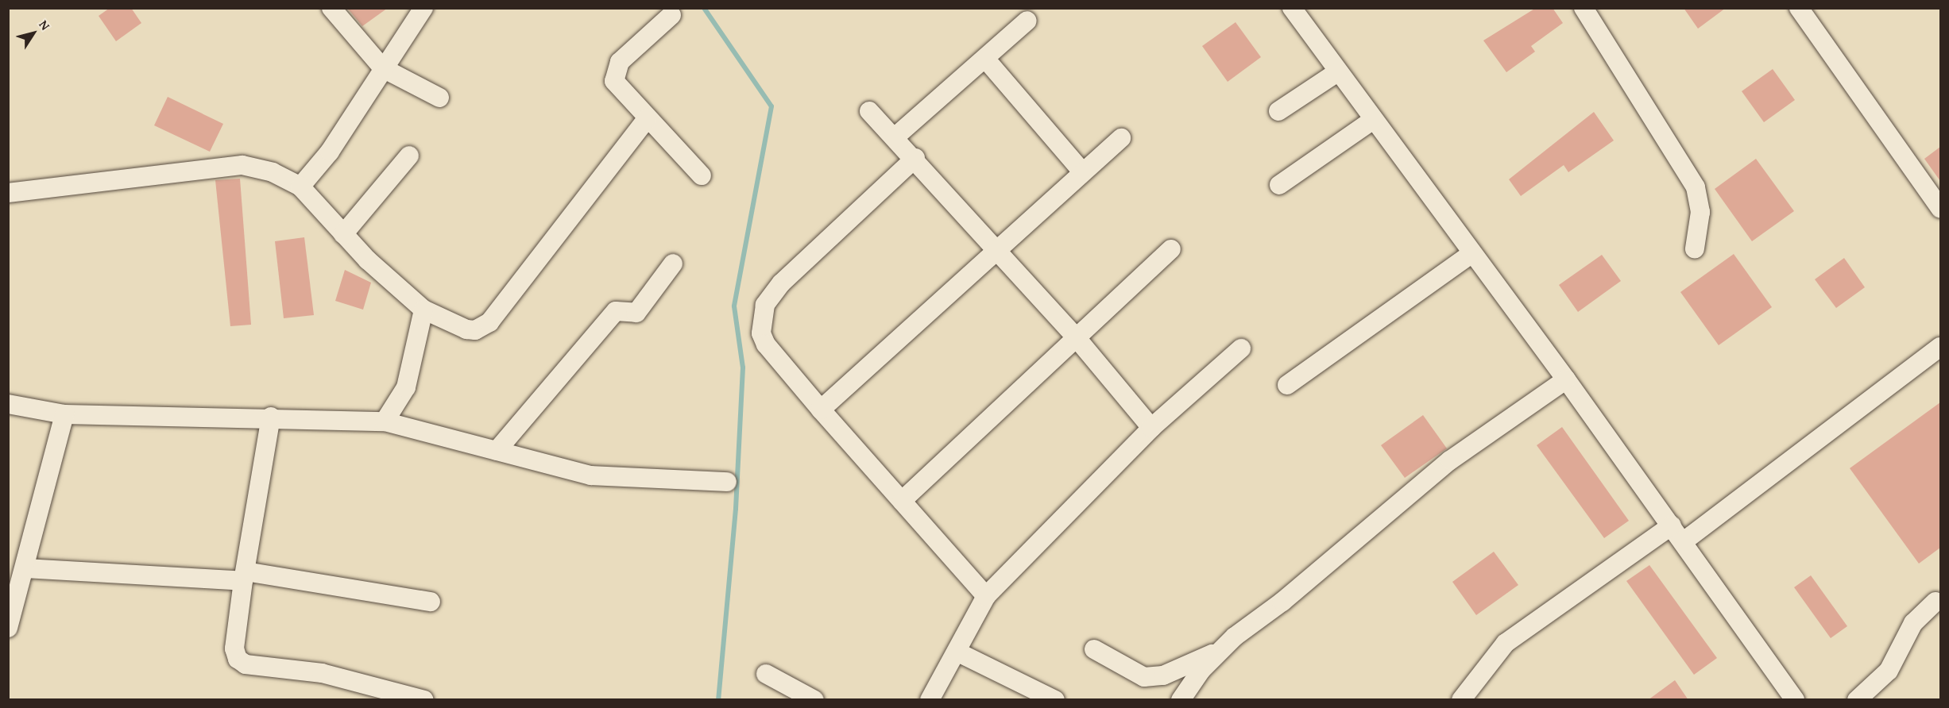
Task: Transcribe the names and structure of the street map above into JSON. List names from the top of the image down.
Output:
{
  "north": "top right"
}
